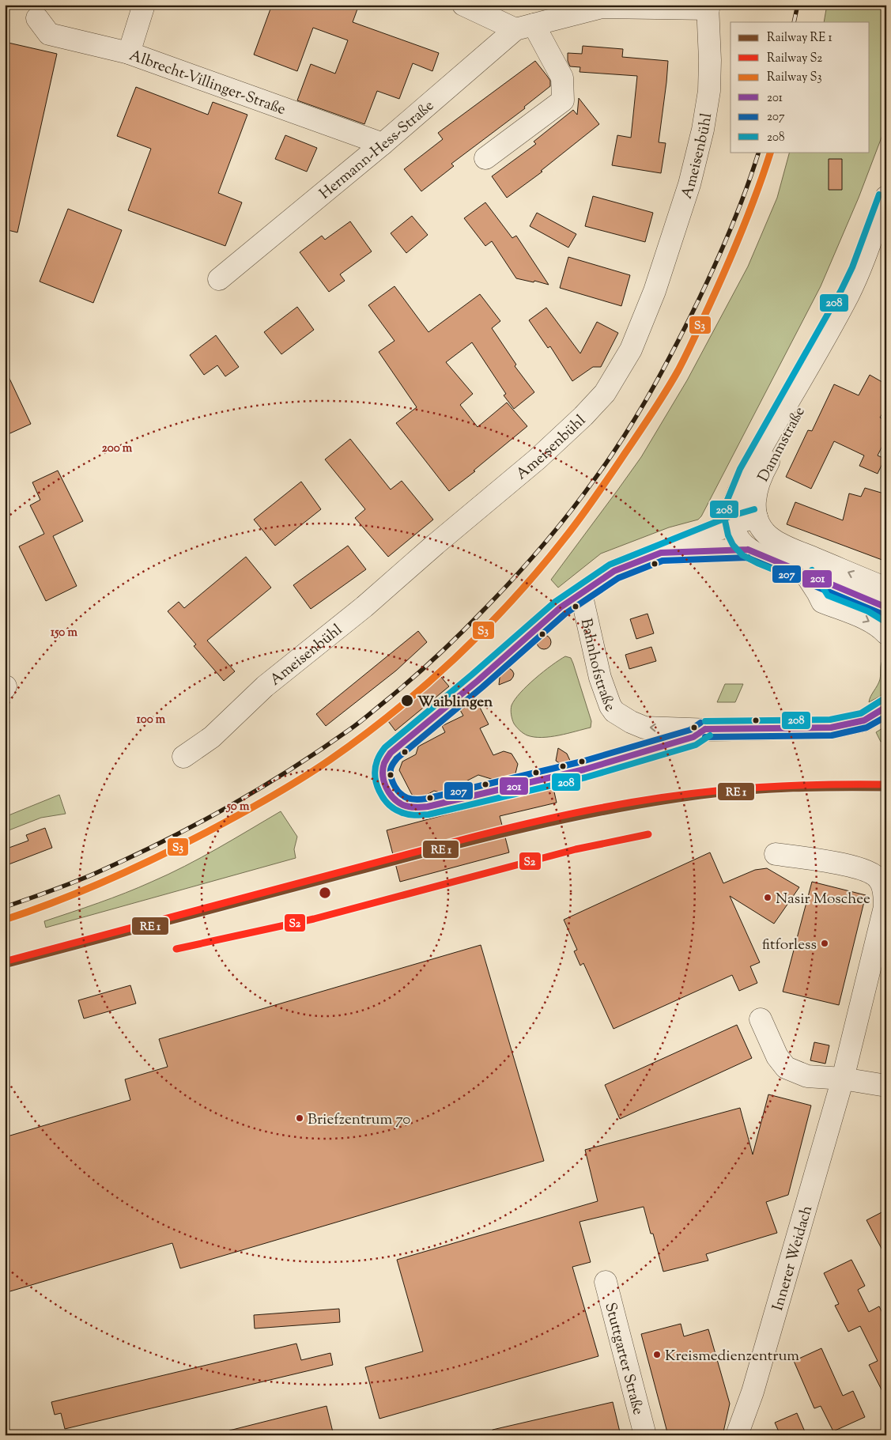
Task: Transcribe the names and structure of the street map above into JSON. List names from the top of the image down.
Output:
{
  "streets": {
    "street": [
      "Albrecht-Villinger-Straße",
      "Hermann-Hess-Straße",
      "Ameisenbühl",
      "Dammstraße",
      "Bahnhofstraße",
      "Innerer Weidach",
      "Stuttgarter Straße"
    ]
  },
  "crossings": [
    ["Albrecht-Villinger-Straße", "Hermann-Hess-Straße"],
    ["Hermann-Hess-Straße", "Ameisenbühl"],
    ["Dammstraße", "Bahnhofstraße"]
  ],
  "places": [
    "Waiblingen",
    "Nasir Moschee",
    "fitforless",
    "Briefzentrum 70",
    "Kreismedienzentrum"
  ],
  "lines": [
    "rail line S3",
    "transit line 208",
    "transit line 201",
    "transit line 207",
    "rail line S2"
  ],
  "legend": [
    "Railway RE 1",
    "Railway S2",
    "Railway S3",
    "201",
    "207",
    "208"
  ],
  "rings": [
    "200 m",
    "150 m",
    "100 m",
    "50 m"
  ]
}
